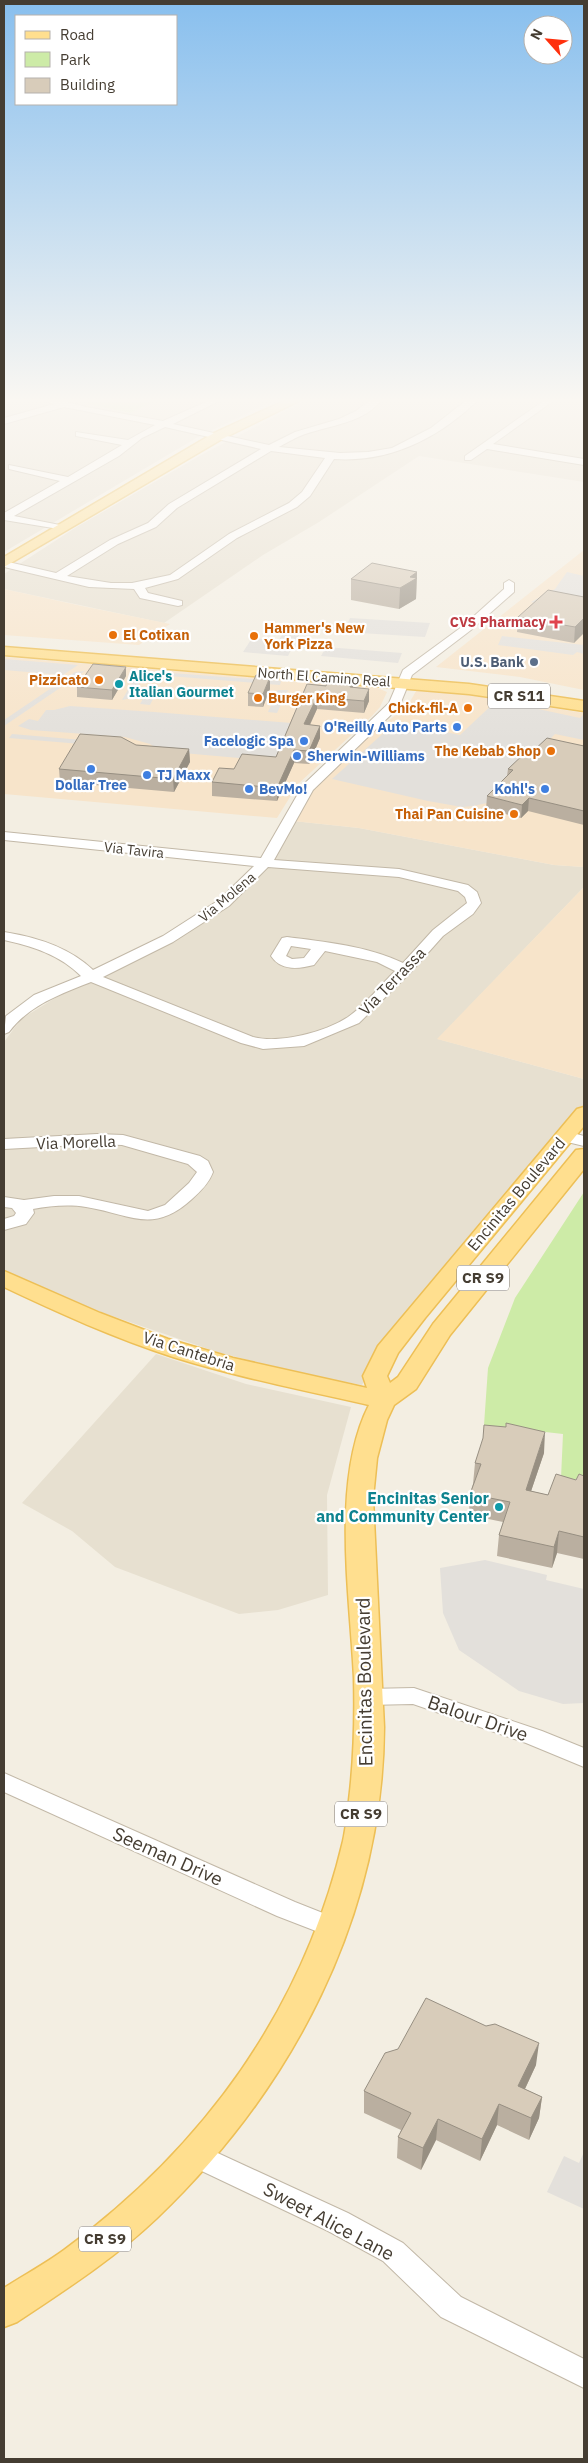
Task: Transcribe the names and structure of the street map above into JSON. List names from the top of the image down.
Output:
{
  "streets": {
    "main road": [
      "North El Camino Real",
      "CR S11",
      "Encinitas Boulevard",
      "CR S9",
      "Via Cantebria"
    ],
    "street": [
      "Via Tavira",
      "Via Molena",
      "Via Terrassa",
      "Via Morella",
      "Balour Drive",
      "Seeman Drive",
      "Sweet Alice Lane"
    ]
  },
  "crossings": [
    ["North El Camino Real", "Via Molena"],
    ["Via Tavira", "Via Molena"],
    ["Via Tavira", "Via Terrassa"],
    ["Via Molena", "Via Terrassa"],
    ["Encinitas Boulevard", "Via Cantebria"],
    ["Encinitas Boulevard", "Balour Drive"],
    ["Encinitas Boulevard", "Seeman Drive"],
    ["Encinitas Boulevard", "Sweet Alice Lane"]
  ],
  "places": {
    "health": ["CVS Pharmacy"],
    "other": [
      "El Cotixan",
      "Hammer's New York Pizza",
      "U.S. Bank",
      "Pizzicato",
      "Alice's Italian Gourmet",
      "Burger King",
      "Chick-fil-A",
      "O'Reilly Auto Parts",
      "Facelogic Spa",
      "The Kebab Shop",
      "Sherwin-Williams",
      "Dollar Tree",
      "TJ Maxx",
      "BevMo!",
      "Kohl's",
      "Thai Pan Cuisine",
      "Encinitas Senior and Community Center"
    ]
  },
  "legend": ["Road", "Park", "Building"],
  "north": "top left"
}
